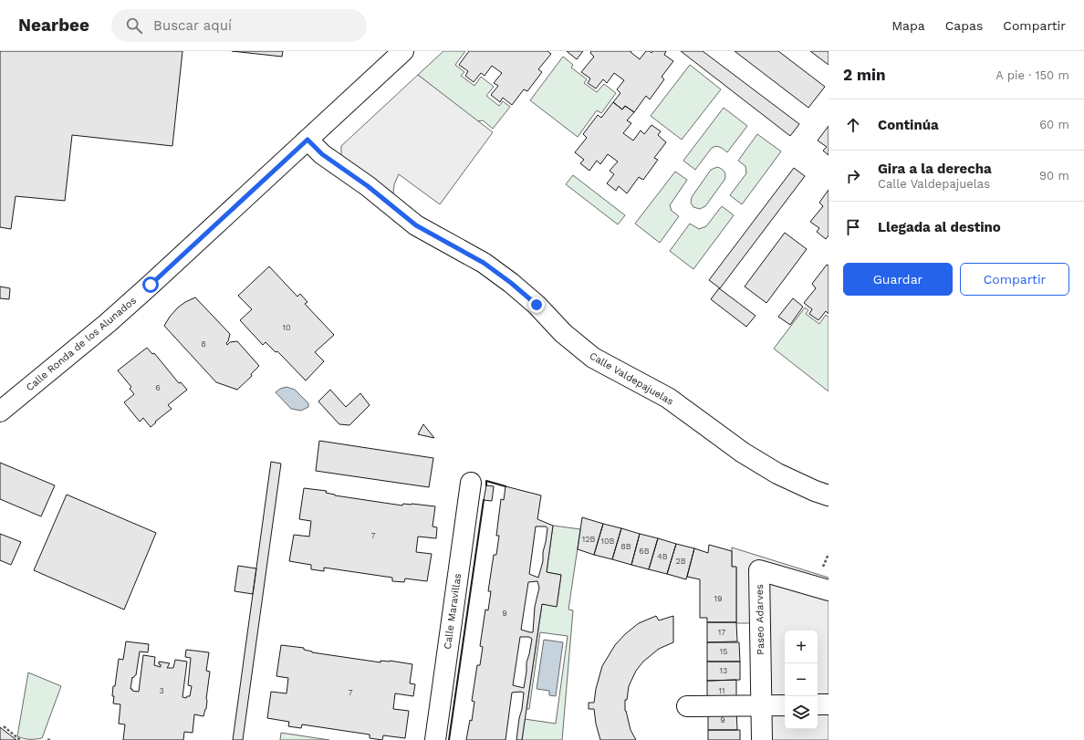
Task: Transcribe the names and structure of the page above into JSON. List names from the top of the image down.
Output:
{
  "streets": {
    "street": [
      "Calle Ronda de los Alunados",
      "Calle Valdepajuelas",
      "Calle Maravillas",
      "Paseo Adarves"
    ]
  },
  "crossings": [
    ["Calle Ronda de los Alunados", "Calle Valdepajuelas"]
  ],
  "house_numbers": [
    "10",
    "8",
    "6",
    "7",
    "12B",
    "10B",
    "8B",
    "6B",
    "4B",
    "2B",
    "19",
    "9",
    "17",
    "15",
    "13",
    "3",
    "11",
    "7",
    "9"
  ],
  "page": {
    "header": "Nearbee",
    "search": "Buscar aquí",
    "nav": ["Mapa", "Capas", "Compartir"],
    "heading": ["2 min", "A pie · 150 m"],
    "list": [
      ["Continúa", "60 m"],
      ["Gira a la derecha", "Calle Valdepajuelas", "90 m"],
      "Llegada al destino"
    ],
    "buttons": ["Guardar", "Compartir"],
    "map_buttons": ["+", "−"]
  }
}
